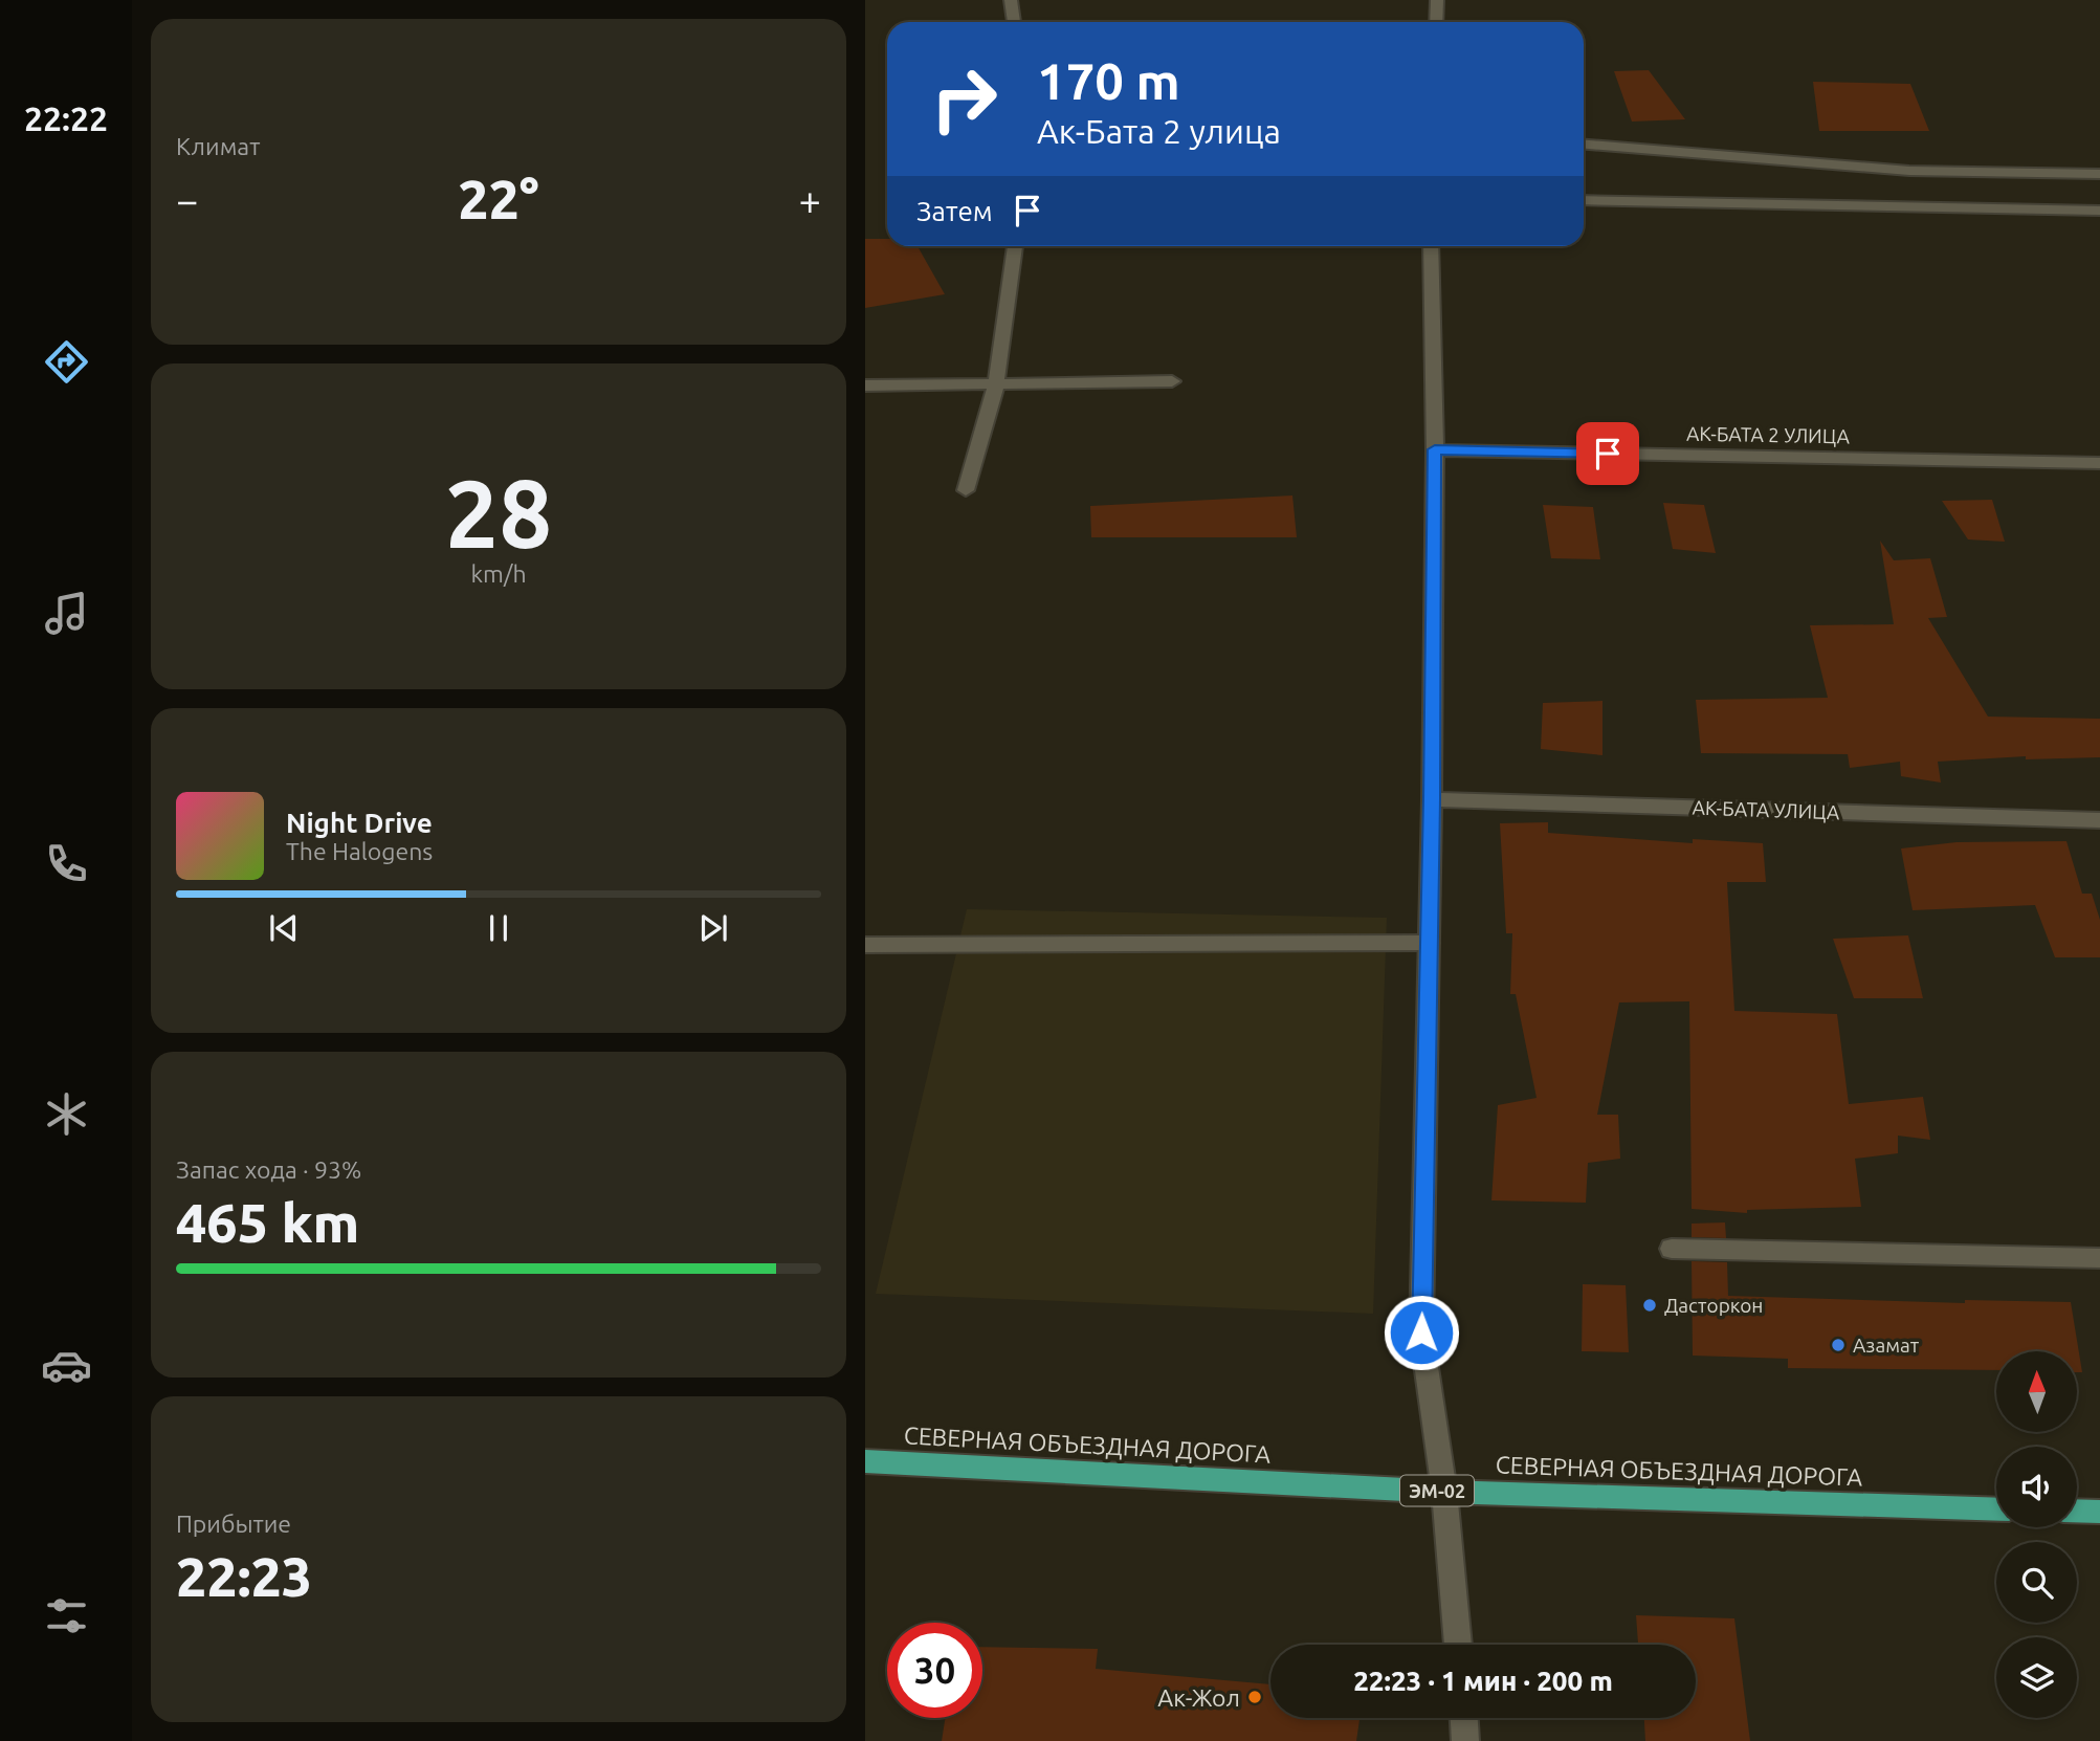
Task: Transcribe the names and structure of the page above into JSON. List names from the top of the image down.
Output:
{
  "streets": {
    "highway": ["СЕВЕРНАЯ ОБЪЕЗДНАЯ ДОРОГА", "ЭМ-02"],
    "street": ["АК-БАТА 2 УЛИЦА", "АК-БАТА УЛИЦА"]
  },
  "places": ["Дасторкон", "Азамат", "Ак-Жол"],
  "north": "top",
  "page": {
    "tabs": "22:22",
    "tile": [
      "Климат",
      ["28", "km/h"],
      ["Запас хода · 93%", "465 km"],
      ["Прибытие", "22:23"]
    ],
    "turn": ["170 m", "Ак-Бата 2 улица"],
    "heat": ["−", "22°", "+"],
    "then": "Затем",
    "song": ["Night Drive", "The Halogens"],
    "limit": "30",
    "trip": "22:23 · 1 мин · 200 m"
  }
}
